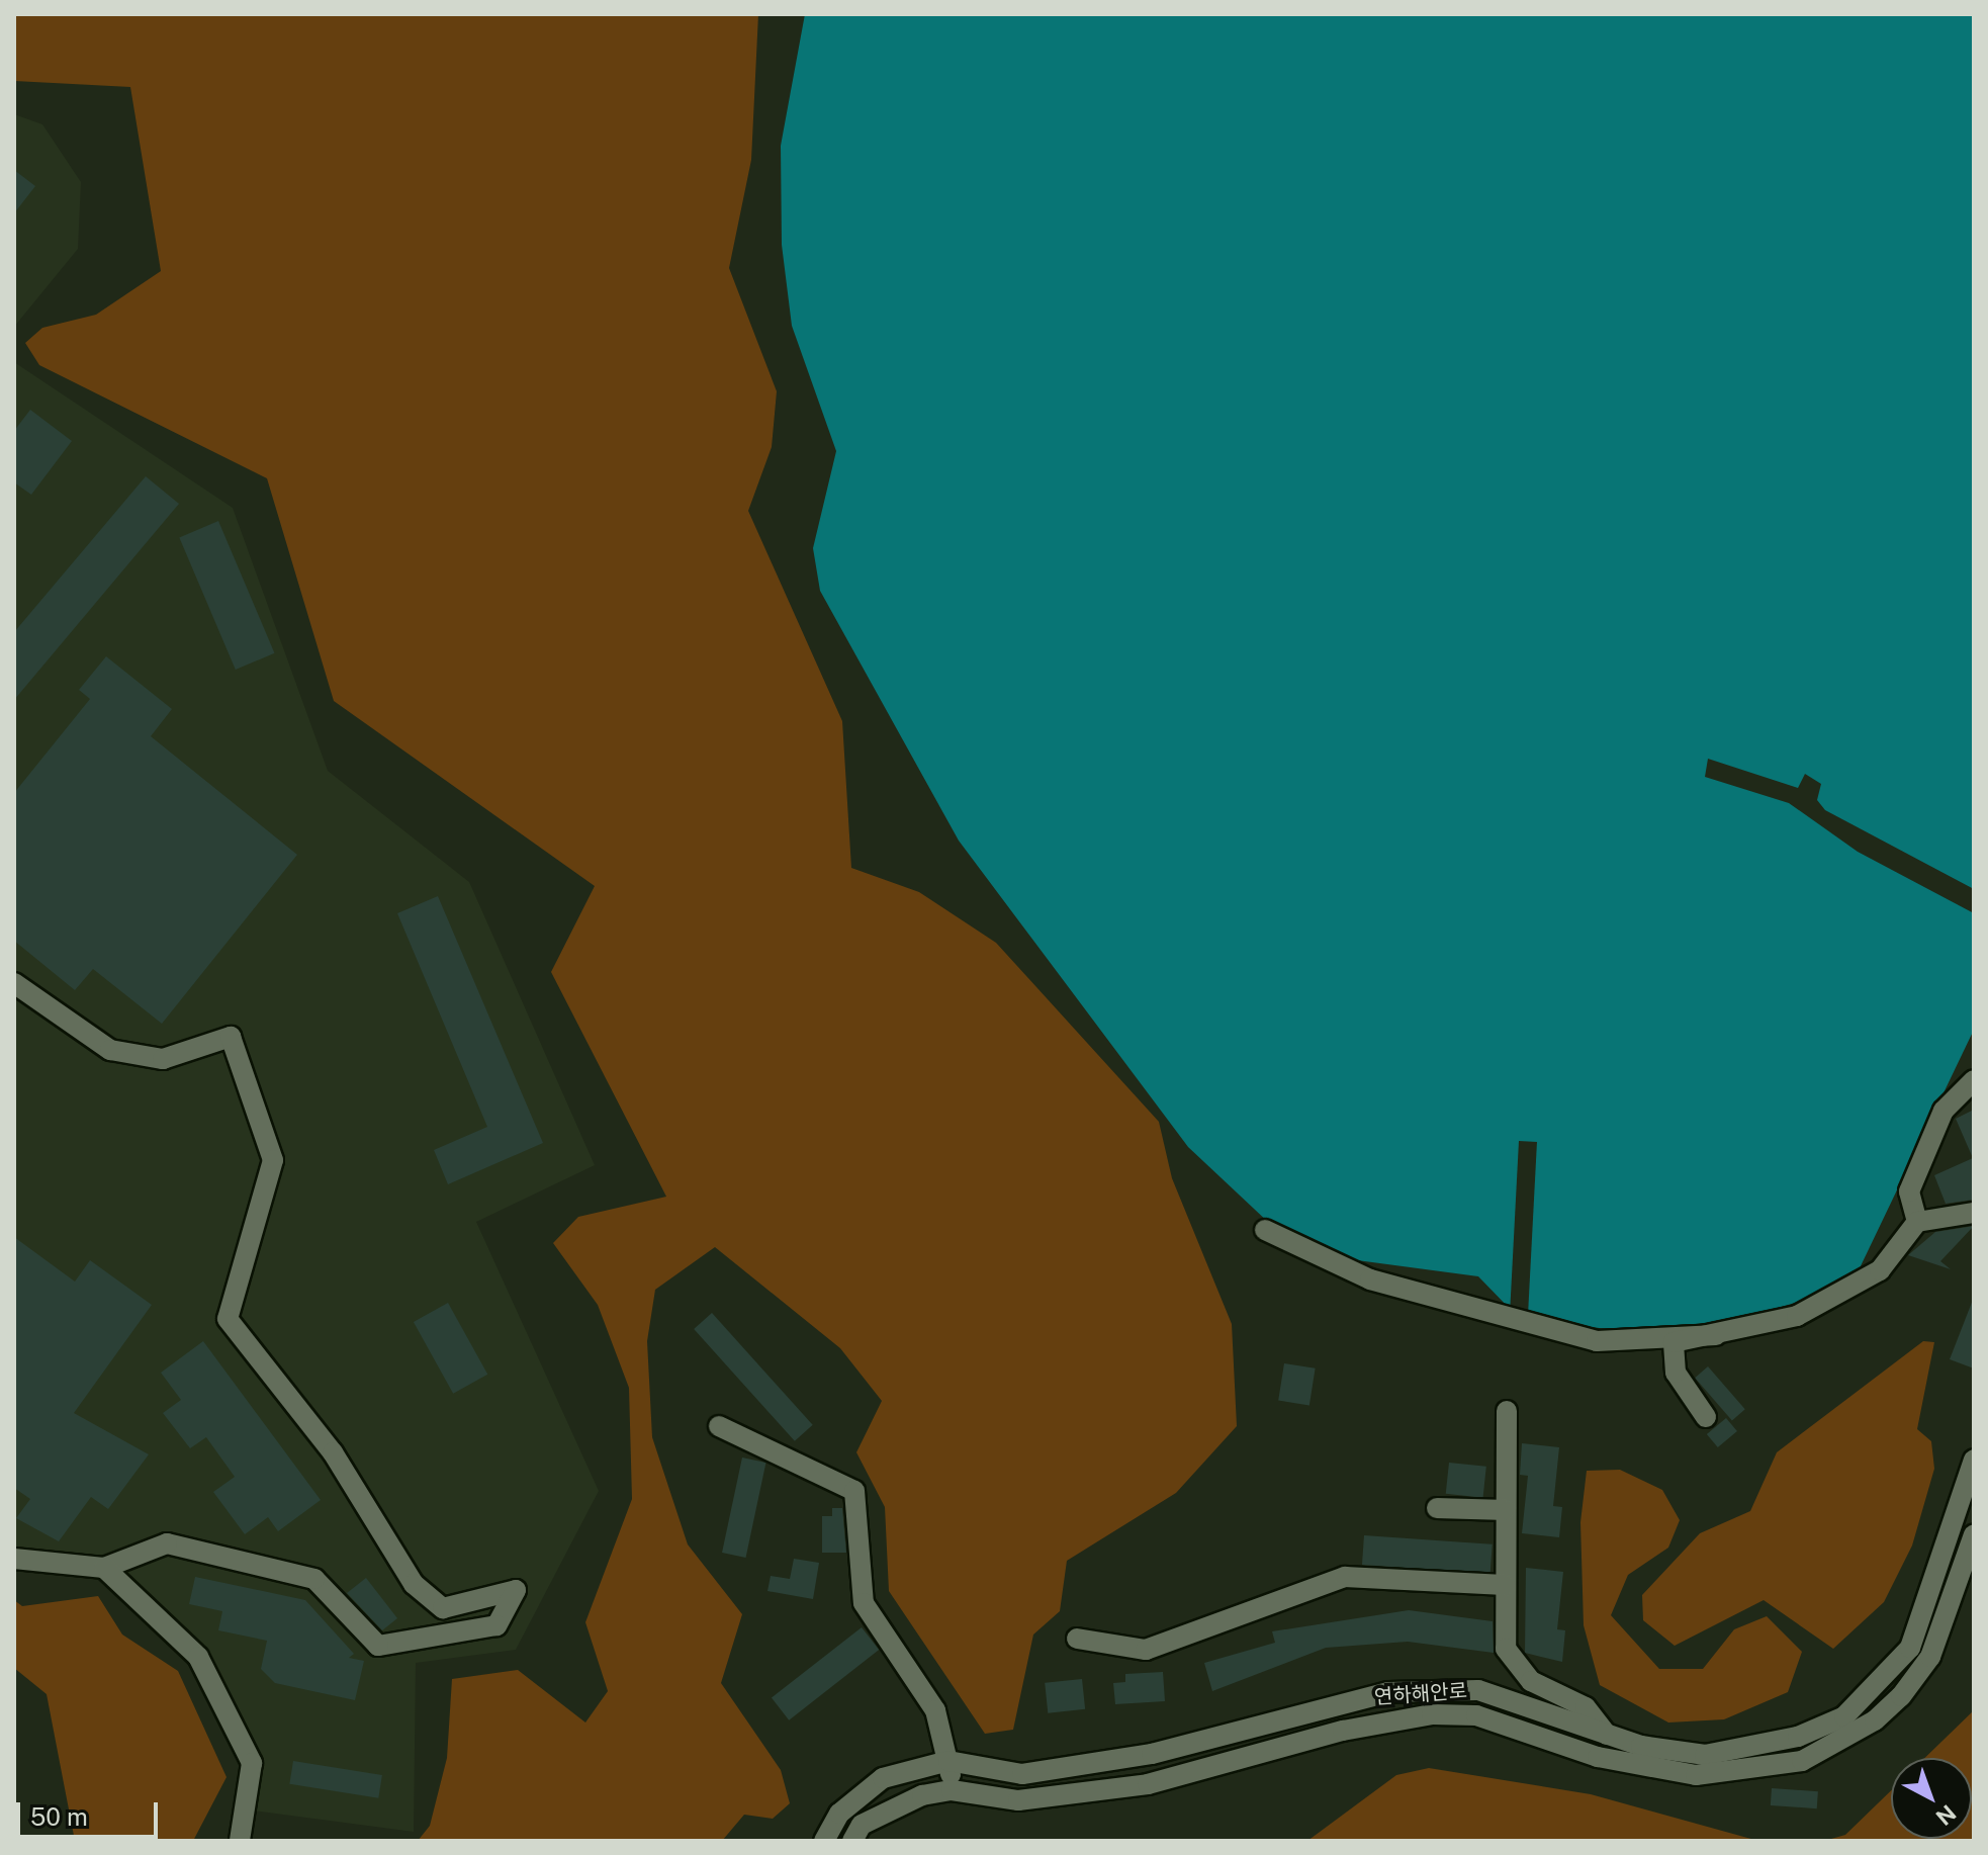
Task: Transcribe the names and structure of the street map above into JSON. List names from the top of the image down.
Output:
{
  "streets": {
    "street": ["연하해안로"]
  },
  "scale_bar": "50 m",
  "north": "bottom right"
}
